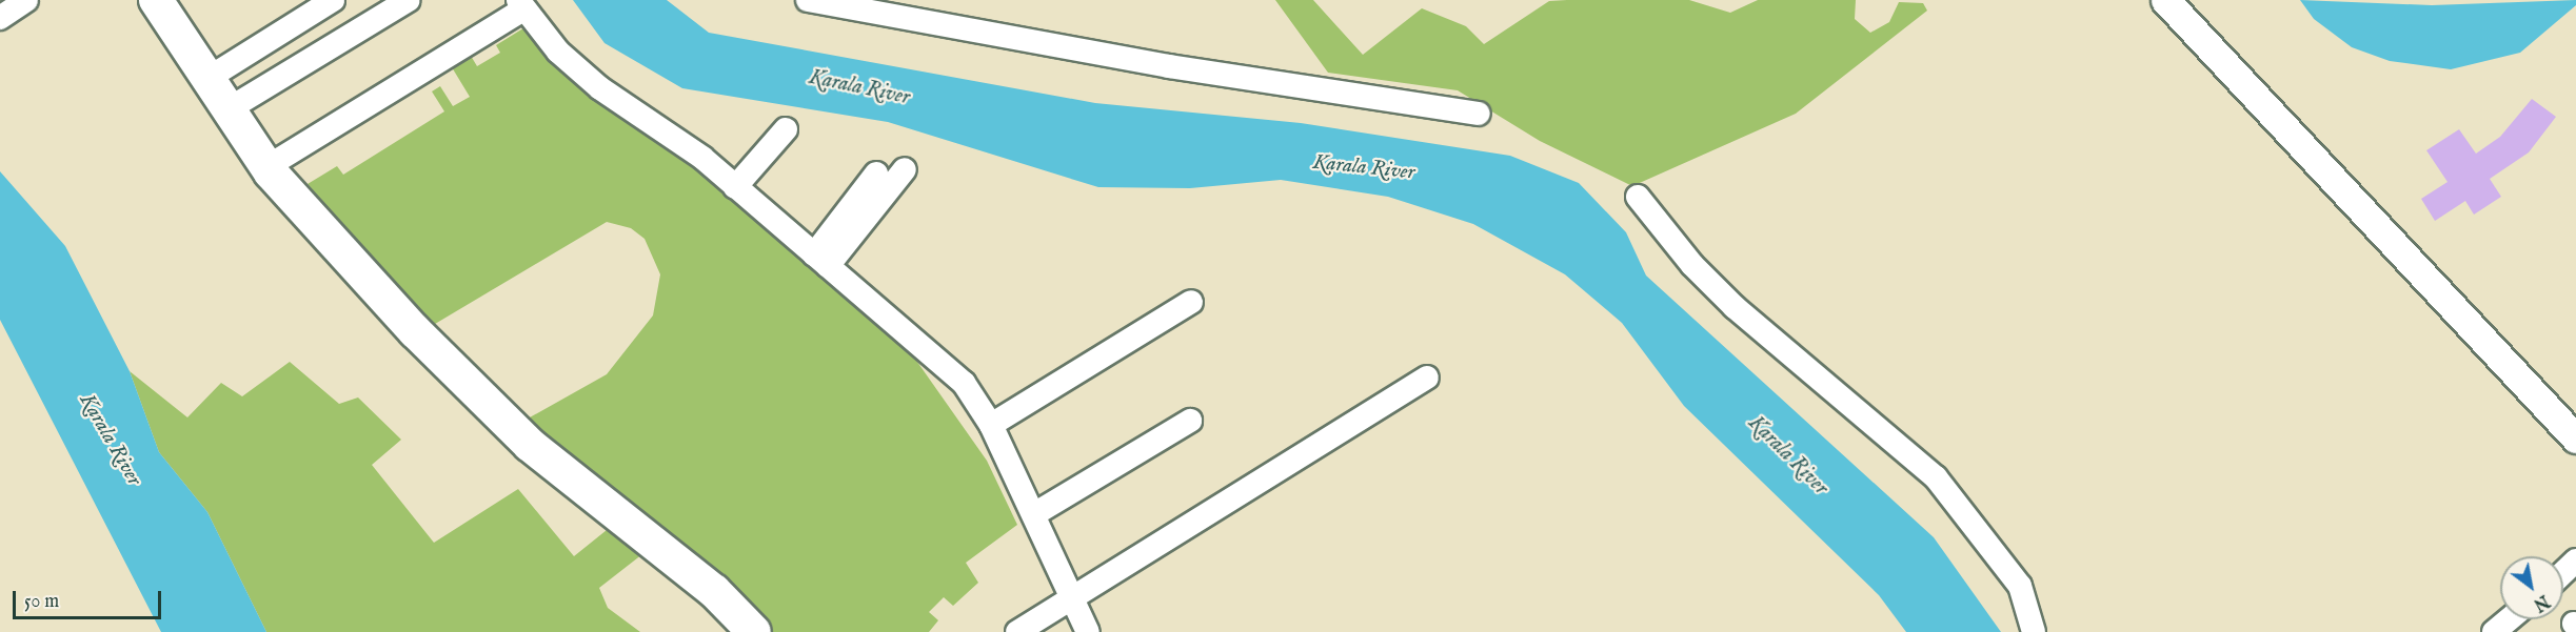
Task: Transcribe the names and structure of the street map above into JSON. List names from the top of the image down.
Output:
{
  "water": ["Karala River"],
  "scale_bar": "50 m",
  "north": "bottom right"
}
